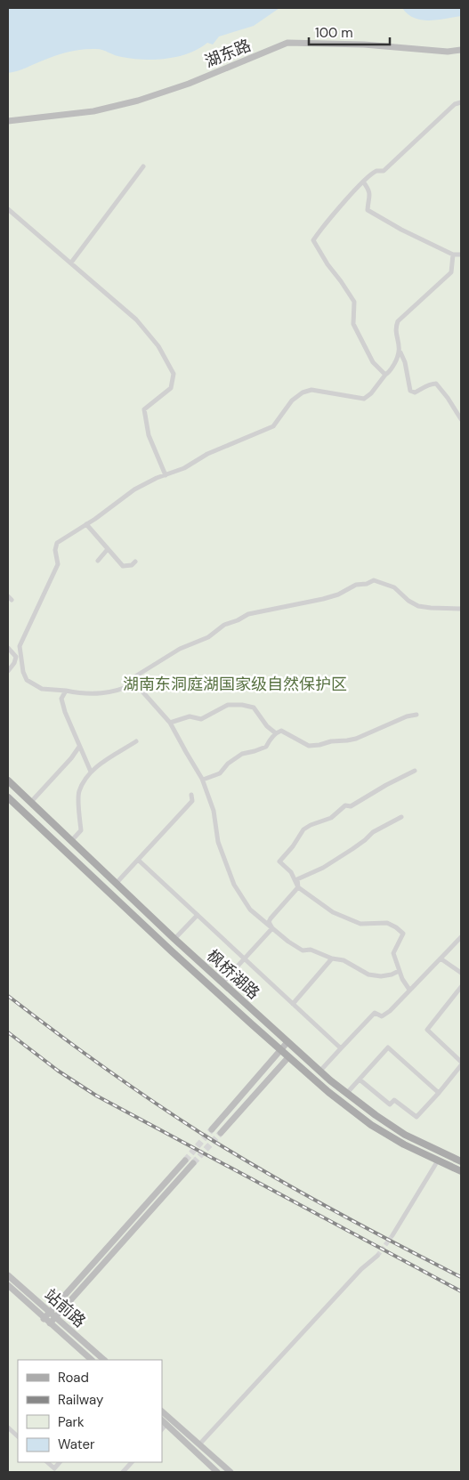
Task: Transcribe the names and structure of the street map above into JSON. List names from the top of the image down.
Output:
{
  "streets": {
    "main road": ["湖东路", "枫桥湖路", "站前路"]
  },
  "parks": ["湖南东洞庭湖国家级自然保护区"],
  "legend": [
    "Road",
    "Railway",
    "Park",
    "Water"
  ],
  "scale_bar": "100 m"
}
